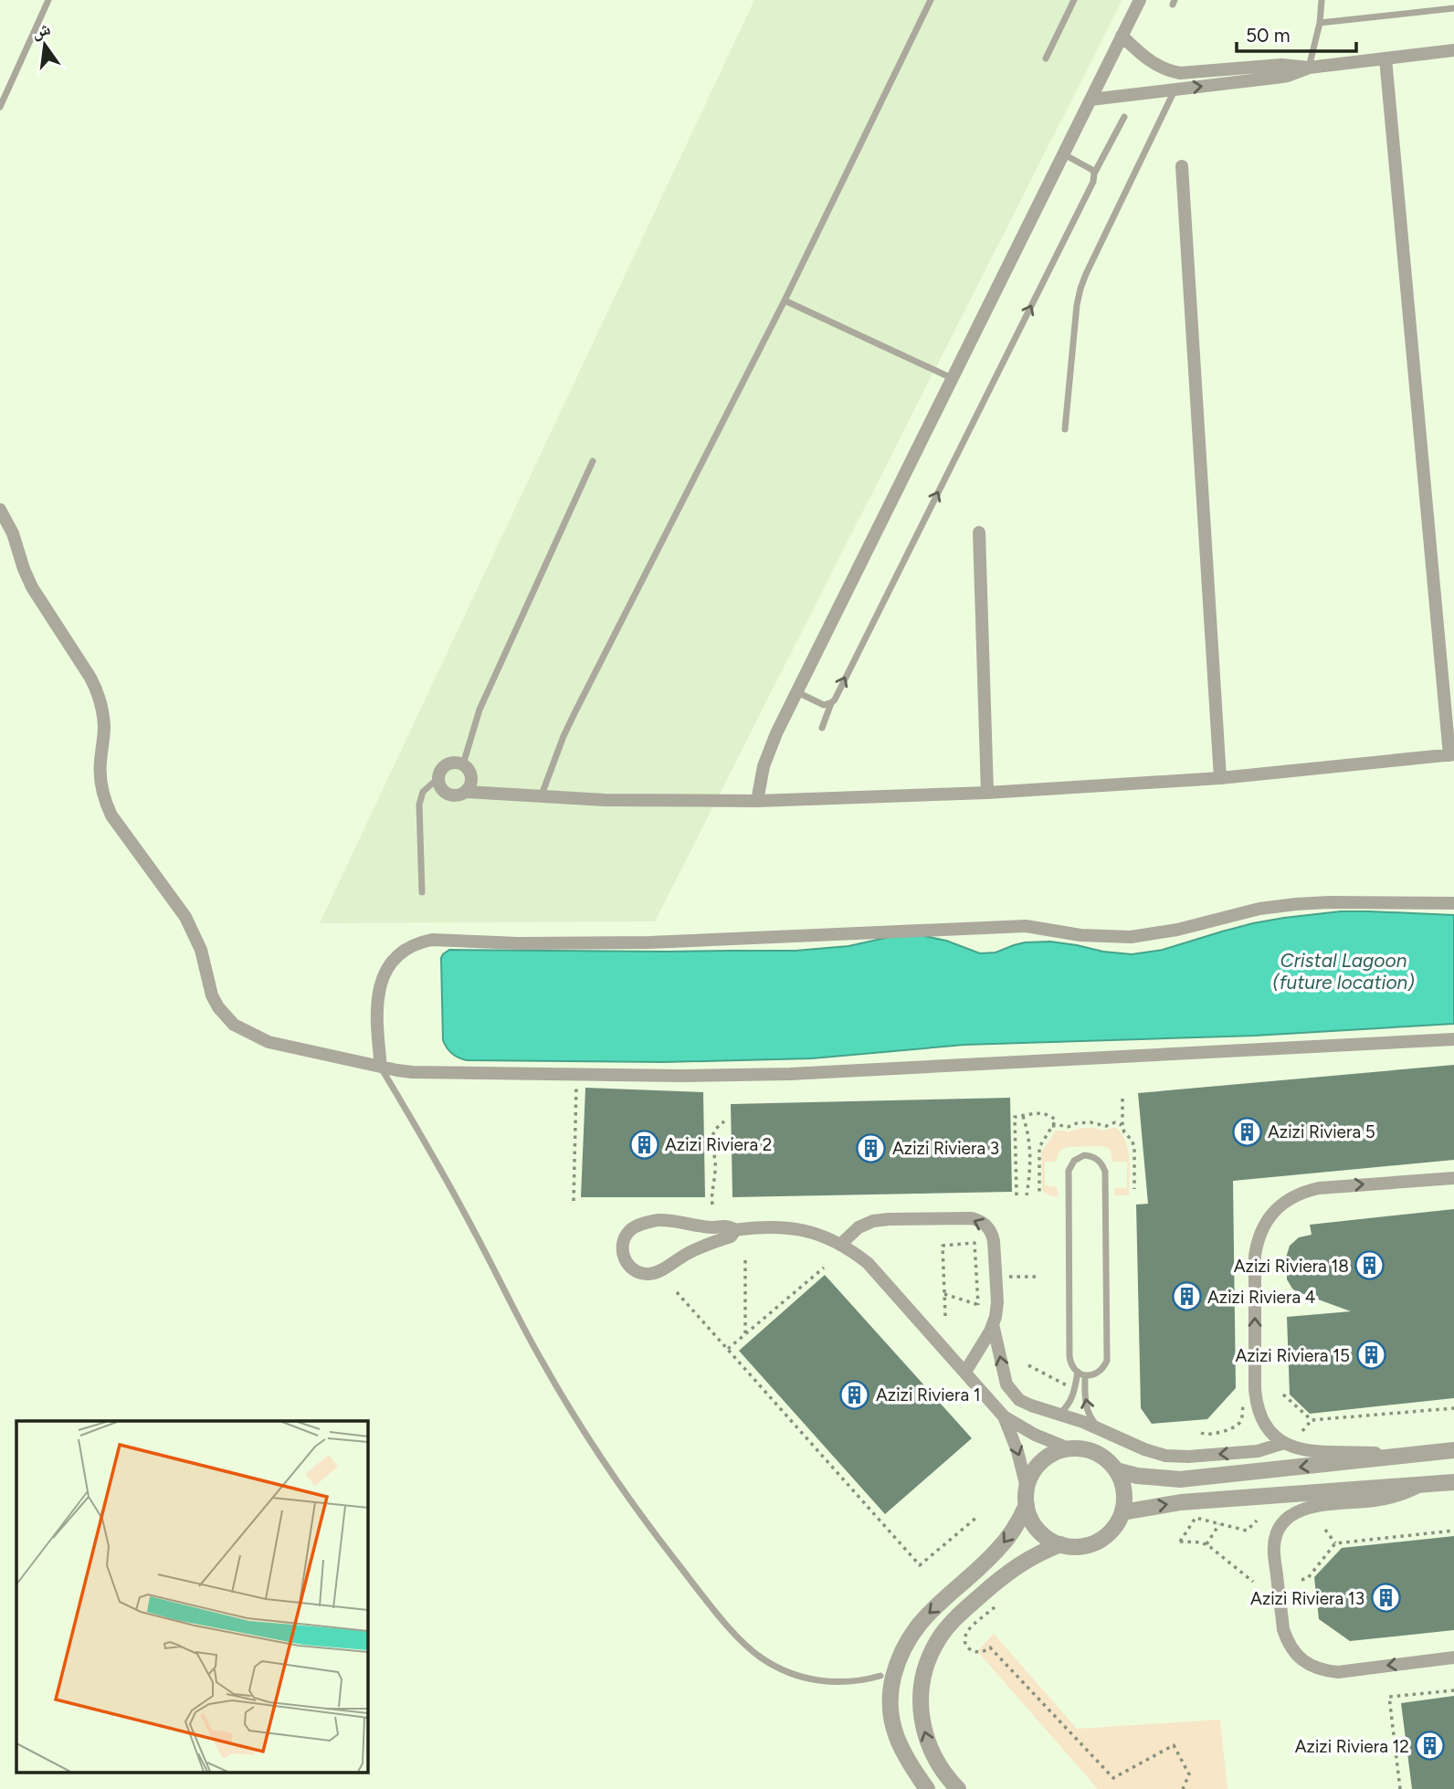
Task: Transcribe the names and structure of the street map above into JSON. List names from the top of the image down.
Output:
{
  "water": ["Cristal Lagoon (future location)"],
  "places": {
    "building": [
      "Azizi Riviera 5",
      "Azizi Riviera 2",
      "Azizi Riviera 3",
      "Azizi Riviera 18",
      "Azizi Riviera 4",
      "Azizi Riviera 15",
      "Azizi Riviera 1",
      "Azizi Riviera 13",
      "Azizi Riviera 12"
    ]
  },
  "scale_bar": "50 m",
  "north": "top"
}
